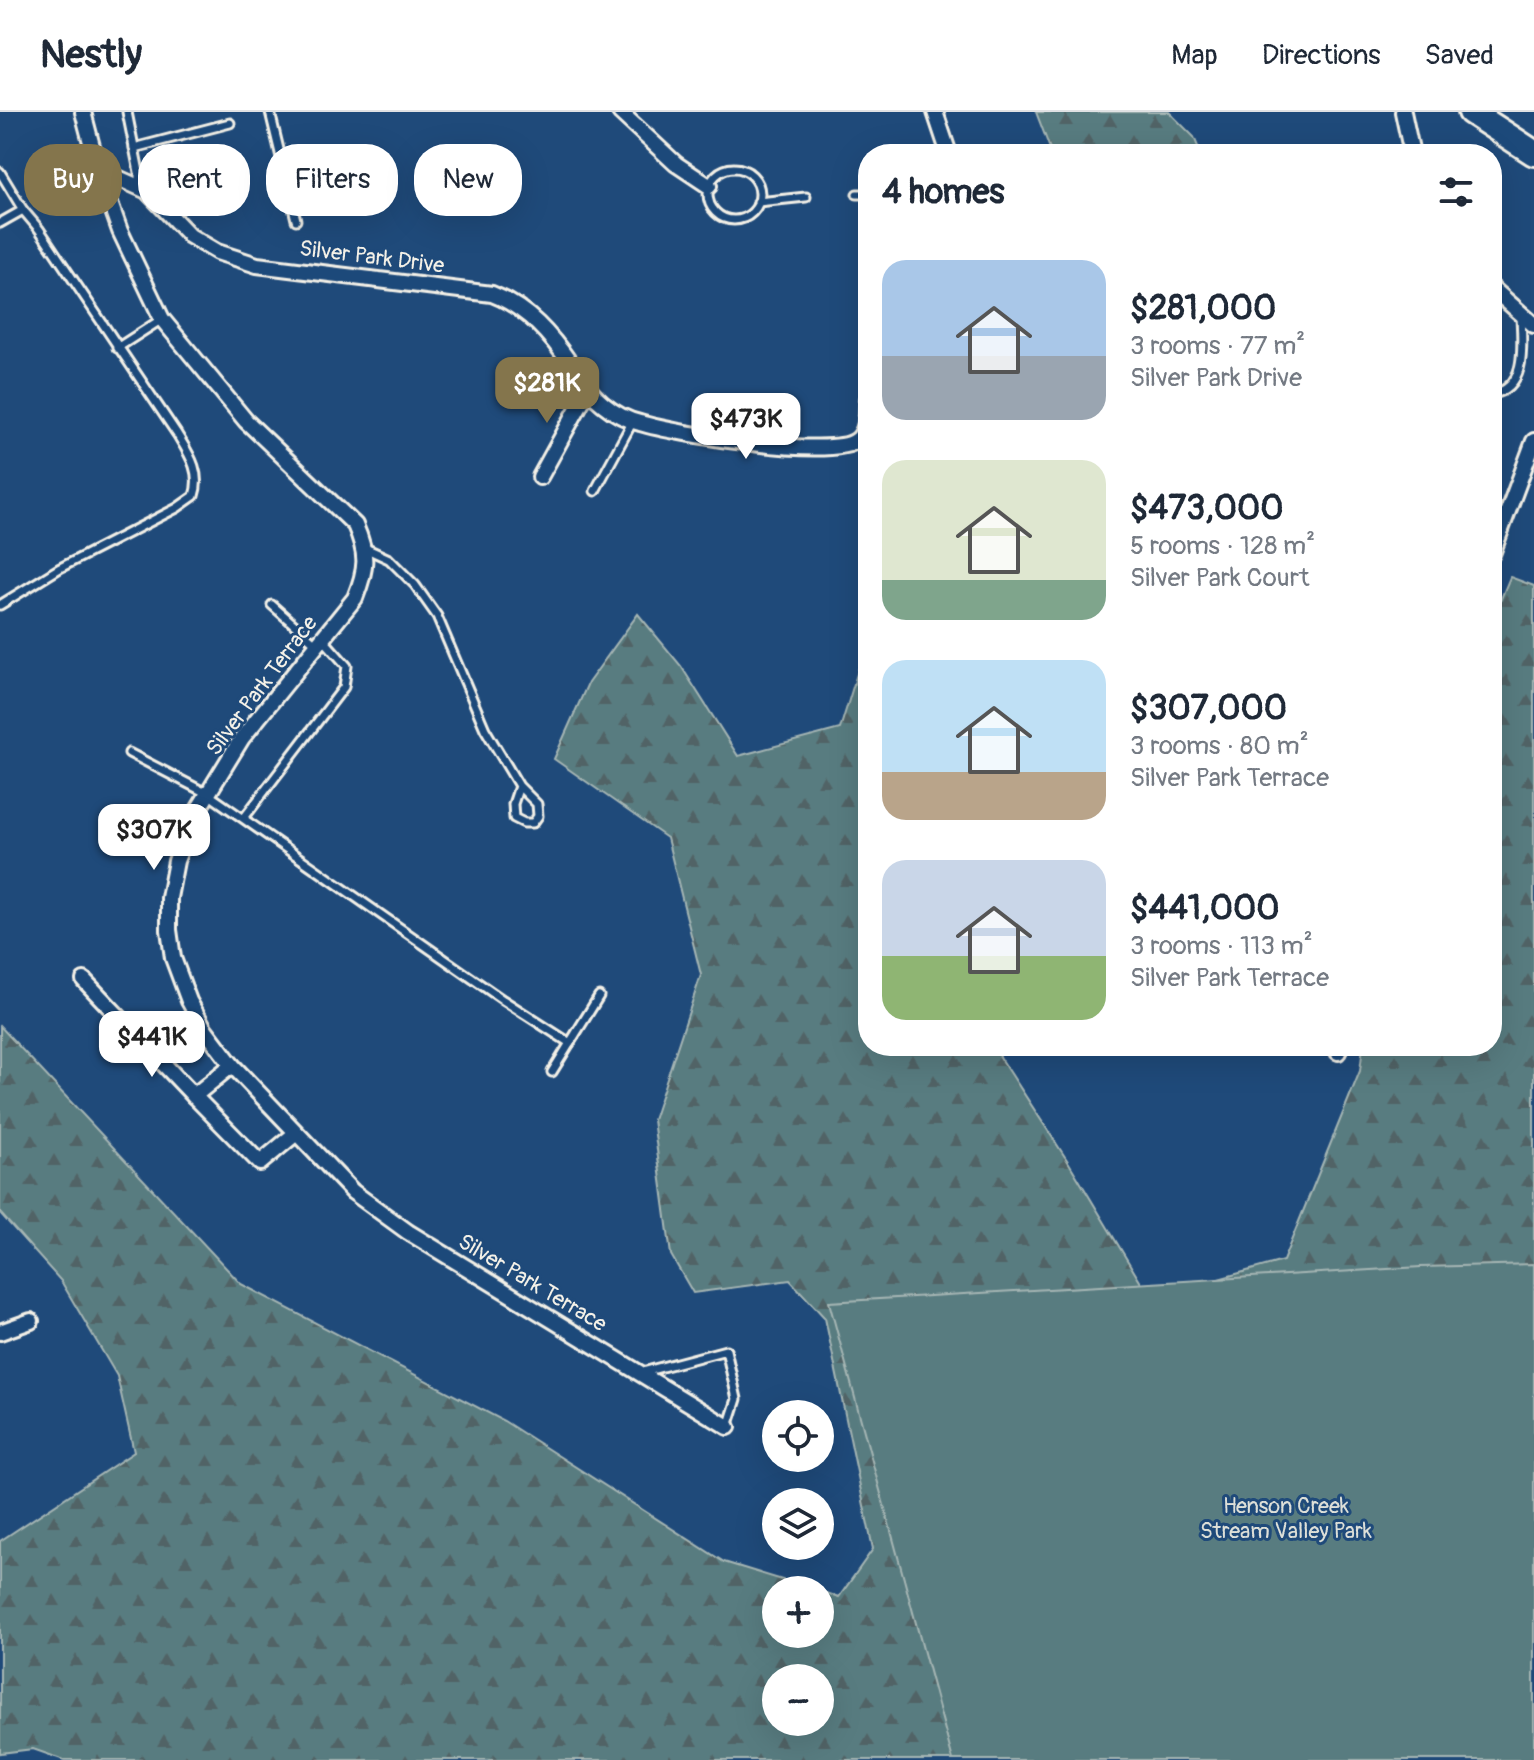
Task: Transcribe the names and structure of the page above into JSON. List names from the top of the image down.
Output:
{
  "streets": {
    "street": ["Silver Park Drive", "Silver Park Terrace"]
  },
  "parks": ["Henson Creek Stream Valley Park"],
  "page": {
    "header": "Nestly",
    "nav": ["Map", "Directions", "Saved"],
    "chip": [
      "Buy",
      "Rent",
      "Filters",
      "New"
    ],
    "heading": "4 homes",
    "list": [
      {
        "name": "$281,000",
        "note": "3 rooms · 77 m² · Silver Park Drive"
      },
      {
        "name": "$473,000",
        "note": "5 rooms · 128 m² · Silver Park Court"
      },
      {
        "name": "$307,000",
        "note": "3 rooms · 80 m² · Silver Park Terrace"
      },
      {
        "name": "$441,000",
        "note": "3 rooms · 113 m² · Silver Park Terrace"
      }
    ],
    "price": [
      "$281K",
      "$473K",
      "$307K",
      "$441K"
    ],
    "map_buttons": ["+", "−"]
  }
}
